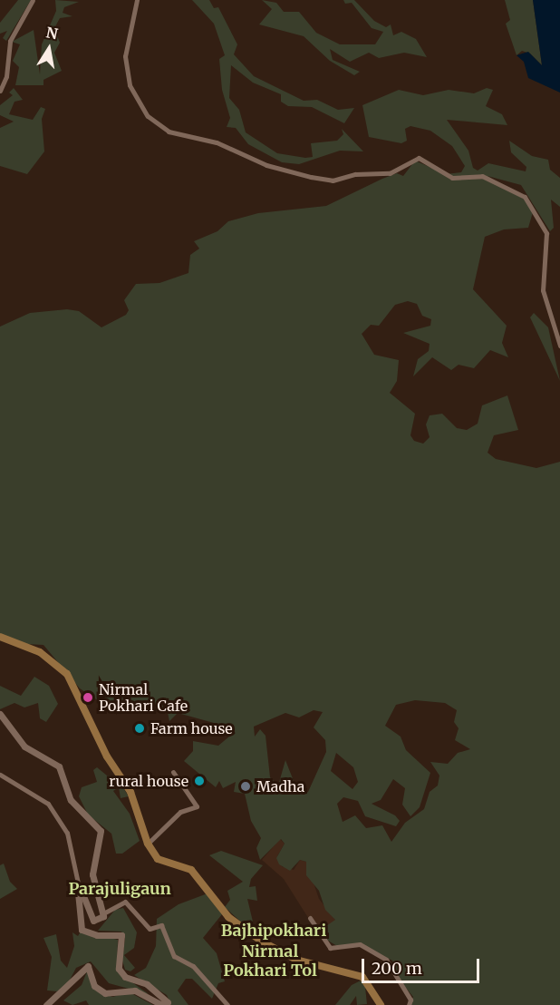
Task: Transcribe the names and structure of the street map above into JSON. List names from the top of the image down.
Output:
{
  "districts": ["Parajuligaun", "Bajhipokhari", "Nirmal Pokhari Tol"],
  "places": [
    "Nirmal Pokhari Cafe",
    "Farm house",
    "rural house",
    "Madha"
  ],
  "scale_bar": "200 m",
  "north": "top"
}
